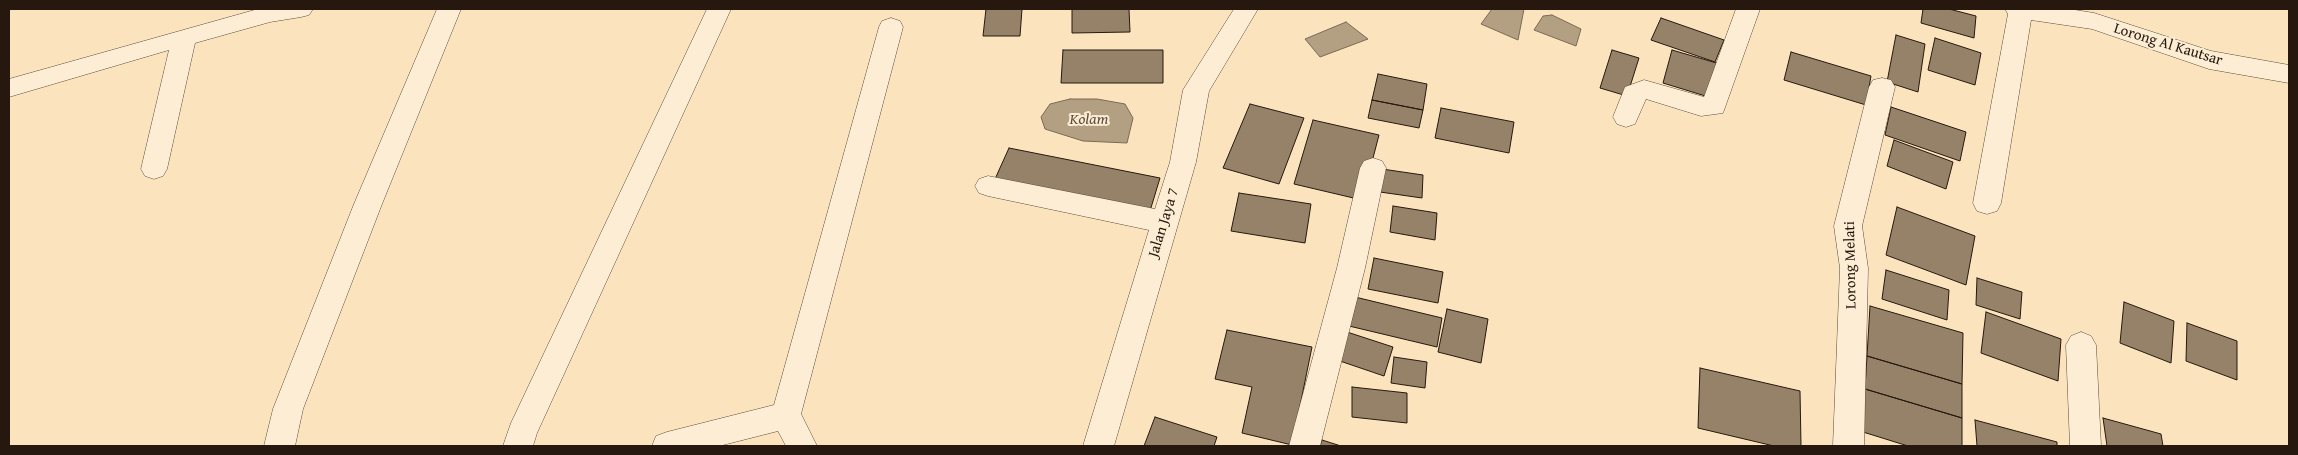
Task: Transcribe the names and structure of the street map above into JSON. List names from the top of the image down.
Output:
{
  "streets": {
    "street": ["Lorong Al Kautsar", "Jalan Jaya 7", "Lorong Melati"]
  },
  "water": ["Kolam"]
}
